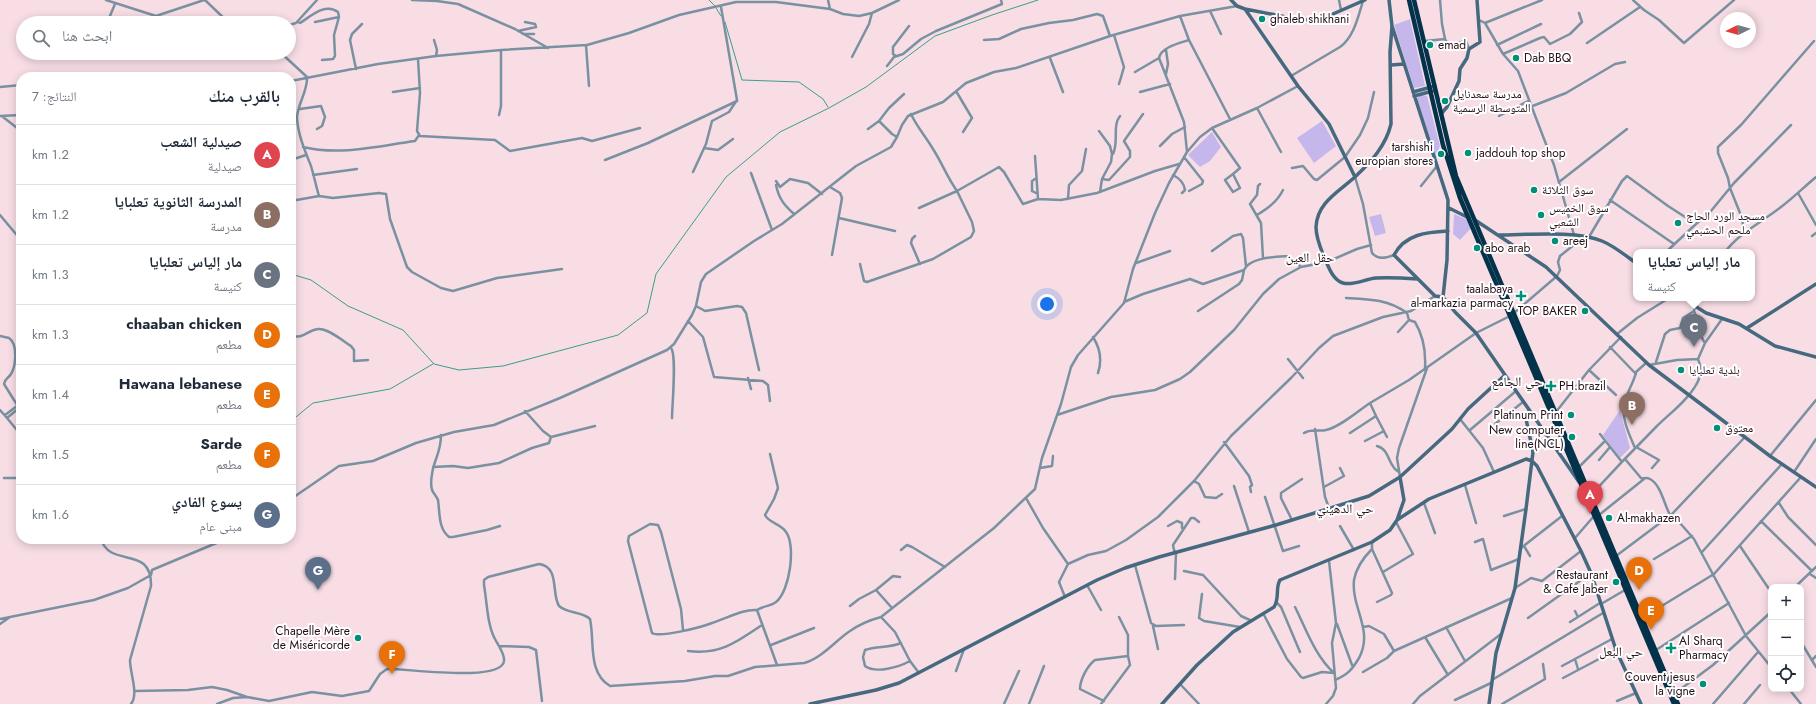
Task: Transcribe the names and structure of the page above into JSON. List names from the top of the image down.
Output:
{
  "districts": [
    "حقل العين",
    "حي الجامع",
    "حي الدهيني",
    "حي البعل"
  ],
  "places": {
    "other": [
      "ghaleb shikhani",
      "emad",
      "Dab BBQ",
      "مدرسة سعدنايل المتوسطة الرسمية",
      "jaddouh top shop",
      "tarshishi europian stores",
      "سوق الثلاثة",
      "سوق الخميس الشعبي",
      "مسجد الورد الحاج ملحم الحشبمي",
      "areej",
      "abo arab",
      "TOP BAKER",
      "بلدية تعلبايا",
      "Platinum Print",
      "معتوق",
      "New computer line(NCL)",
      "Al-makhazen",
      "Restaurant & Cafe Jaber",
      "Chapelle Mère de Miséricorde",
      "Couvent jesus la vigne"
    ],
    "health": ["taalabaya al-markazia parmacy", "PH.brazil", "Al Sharq Pharmacy"]
  },
  "north": "left",
  "page": {
    "search": "ابحث هنا",
    "heading": ["بالقرب منك", "النتائج: 7"],
    "list": [
      {
        "mark": "A",
        "name": "صيدلية الشعب",
        "note": "صيدلية",
        "value": "1.2 km"
      },
      {
        "mark": "B",
        "name": "المدرسة الثانوية تعلبايا",
        "note": "مدرسة",
        "value": "1.2 km"
      },
      {
        "mark": "C",
        "name": "مار إلياس تعلبايا",
        "note": "كنيسة",
        "value": "1.3 km"
      },
      {
        "mark": "D",
        "name": "chaaban chicken",
        "note": "مطعم",
        "value": "1.3 km"
      },
      {
        "mark": "E",
        "name": "Hawana lebanese",
        "note": "مطعم",
        "value": "1.4 km"
      },
      {
        "mark": "F",
        "name": "Sarde",
        "note": "مطعم",
        "value": "1.5 km"
      },
      {
        "mark": "G",
        "name": "يسوع الفادي",
        "note": "مبنى عام",
        "value": "1.6 km"
      }
    ],
    "popup": ["مار إلياس تعلبايا", "كنيسة"],
    "pins": [
      "C",
      "B",
      "A",
      "D",
      "G",
      "E",
      "F"
    ],
    "map_buttons": ["+", "−"]
  }
}
